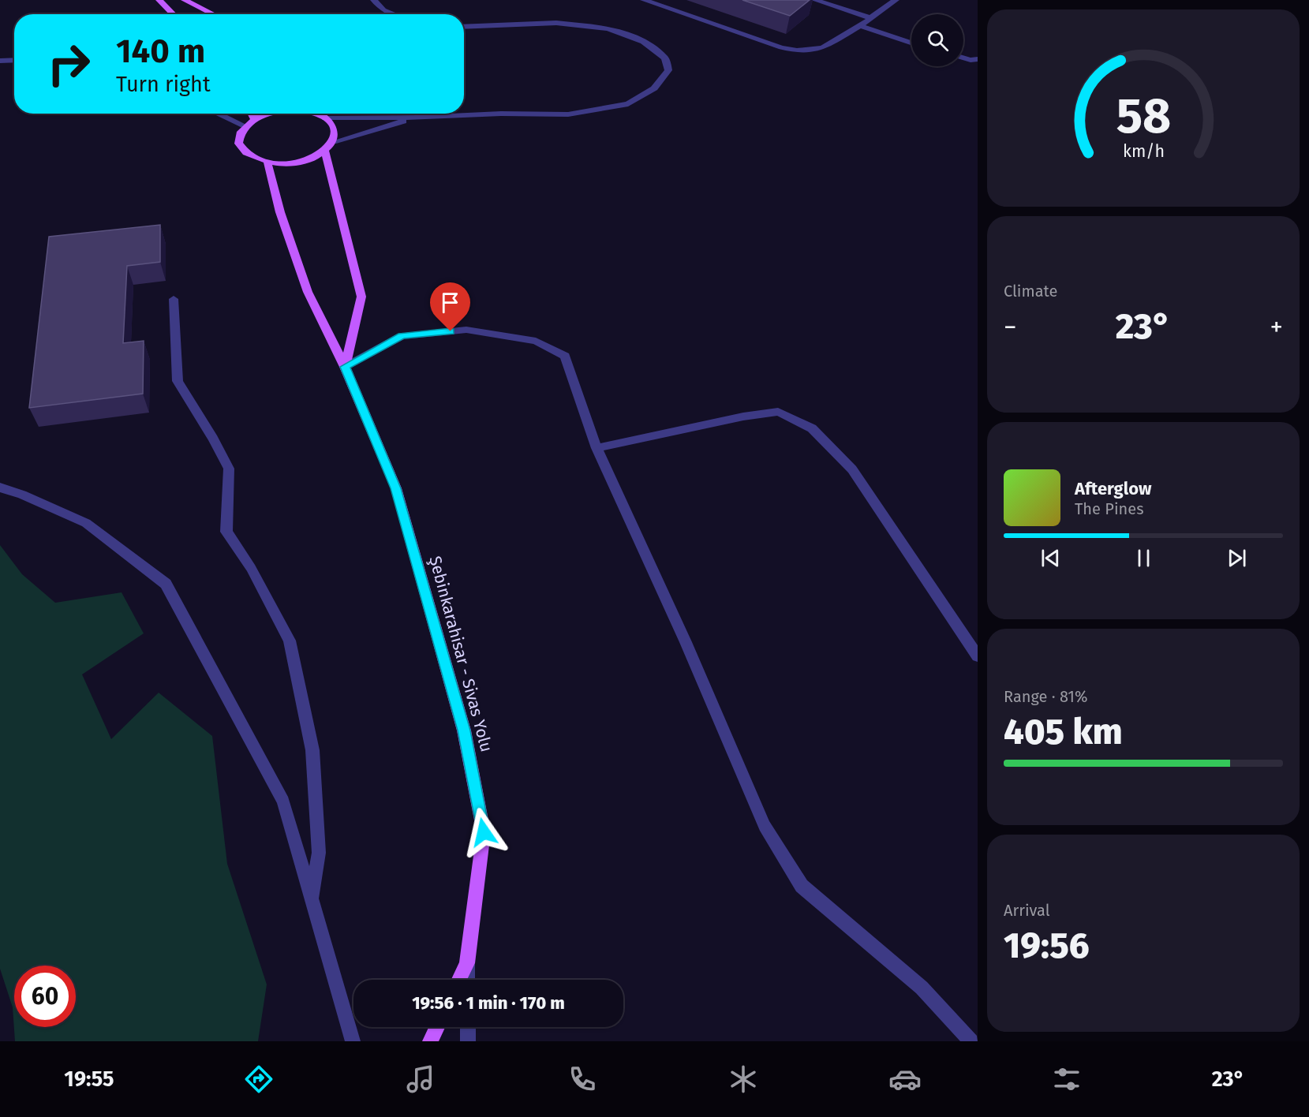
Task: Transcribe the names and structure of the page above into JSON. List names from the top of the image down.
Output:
{
  "streets": {
    "main road": ["Şebinkarahisar - Sivas Yolu"]
  },
  "page": {
    "turn": ["140 m", "Turn right"],
    "tile": [
      "Climate",
      ["Range · 81%", "405 km"],
      ["Arrival", "19:56"]
    ],
    "heat": ["−", "23°", "+"],
    "song": ["Afterglow", "The Pines"],
    "limit": "60",
    "trip": "19:56 · 1 min · 170 m",
    "tabs": ["19:55", "23°"],
    "gauge": ["58", "km/h"]
  }
}
